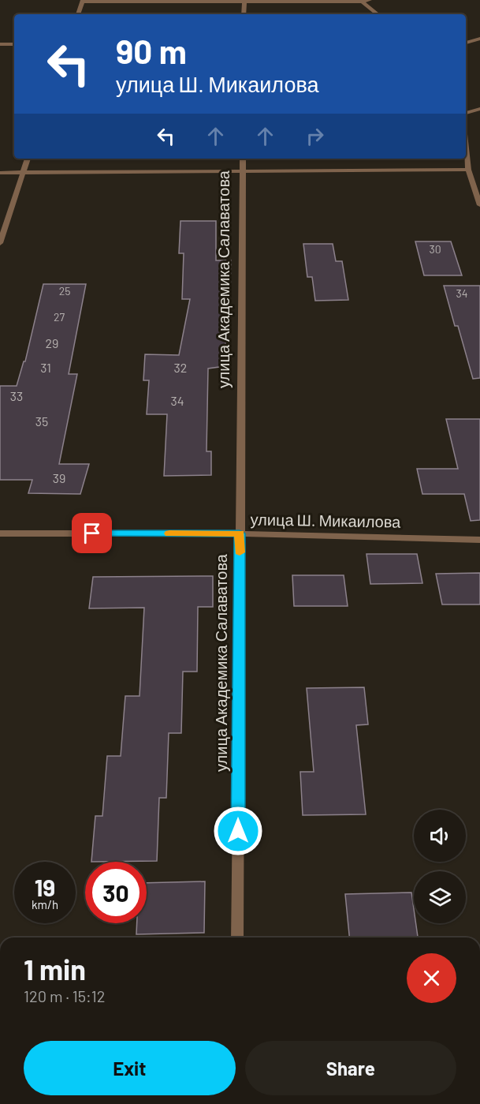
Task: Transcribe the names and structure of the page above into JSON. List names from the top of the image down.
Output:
{
  "streets": {
    "street": ["улица Академика Салаватова", "улица Ш. Микаилова"]
  },
  "crossings": [
    ["улица Академика Салаватова", "улица Ш. Микаилова"]
  ],
  "house_numbers": [
    "30",
    "25",
    "34",
    "27",
    "29",
    "31",
    "32",
    "33",
    "34",
    "35",
    "39"
  ],
  "page": {
    "turn": ["90 m", "улица Ш. Микаилова"],
    "speed": "19 km/h",
    "limit": "30",
    "heading": ["1 min", "120 m · 15:12"],
    "buttons": ["Exit", "Share"]
  }
}
